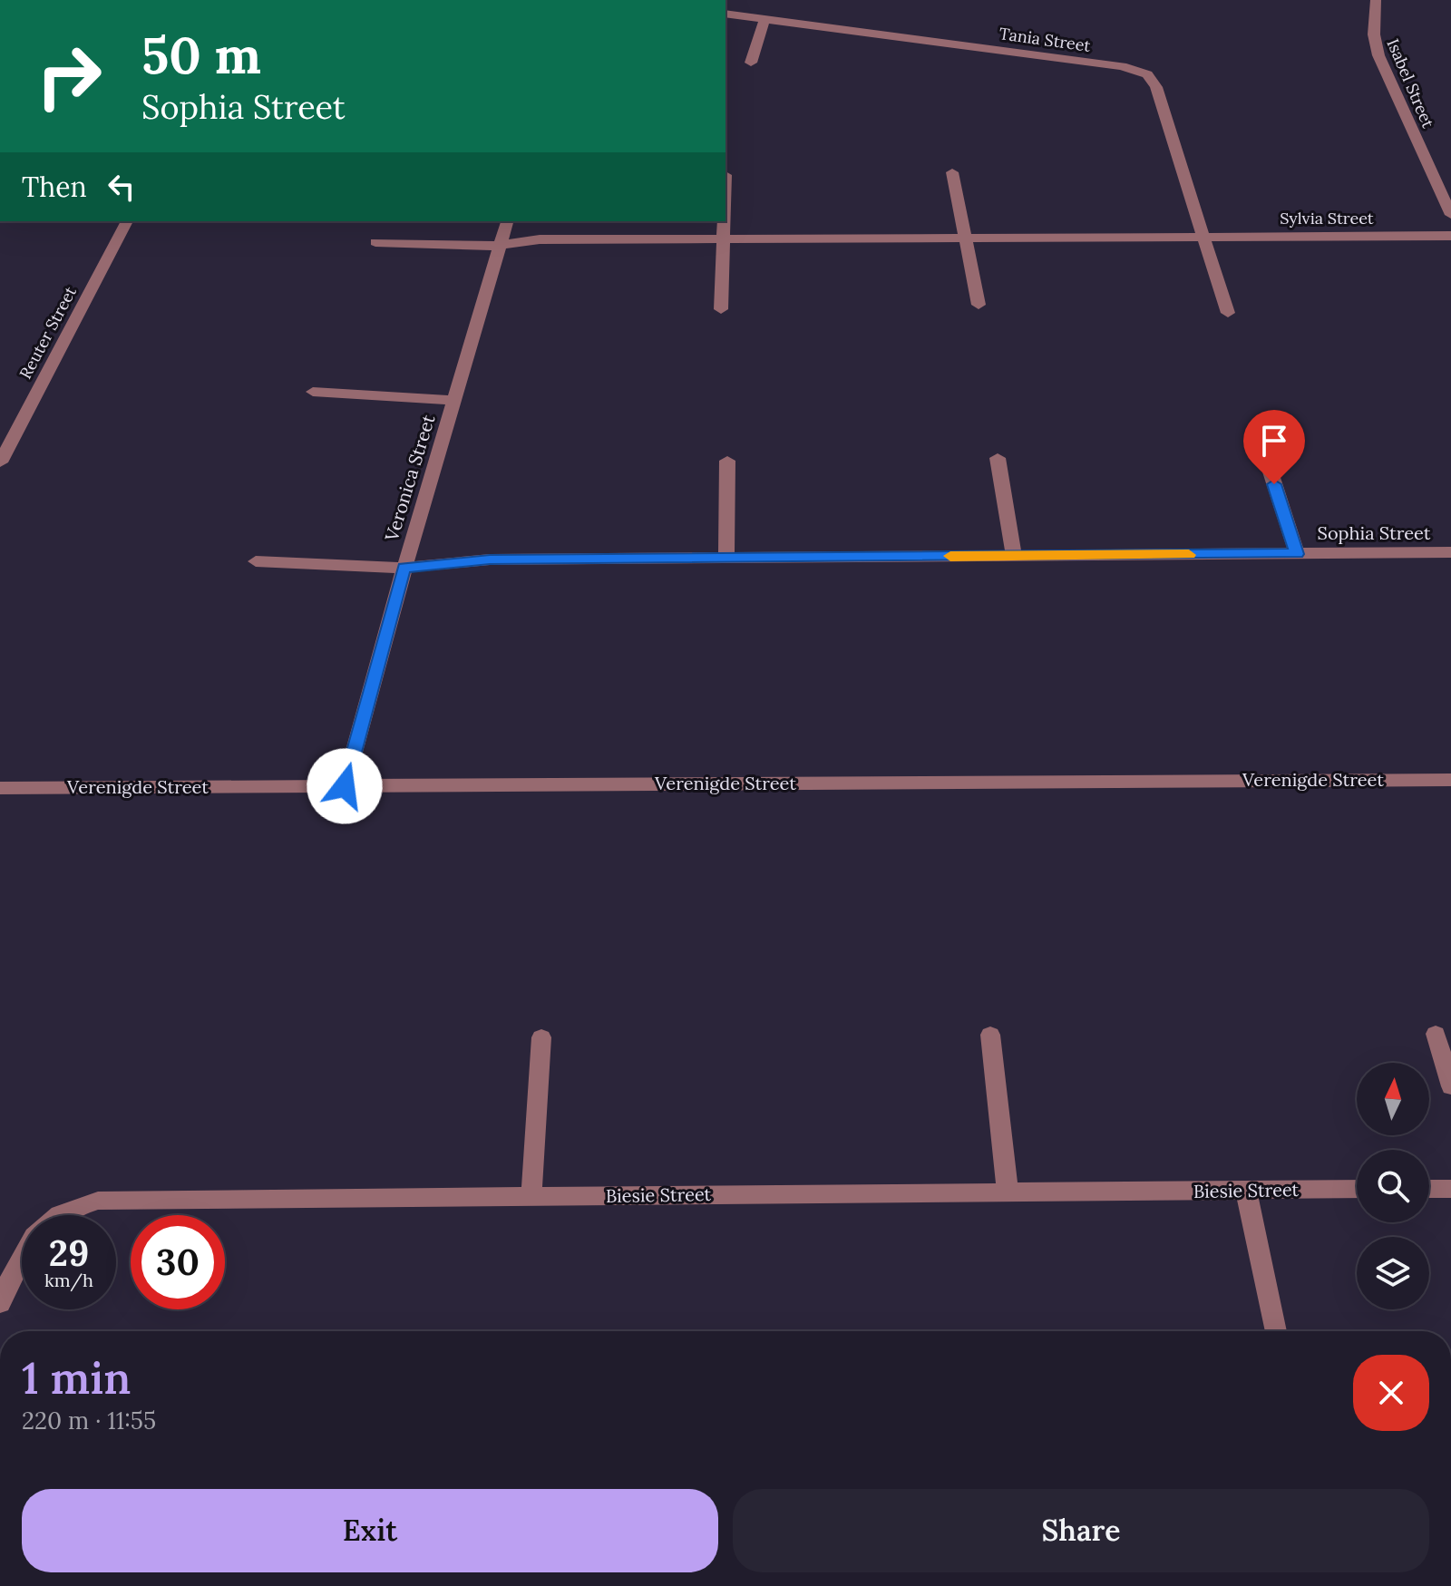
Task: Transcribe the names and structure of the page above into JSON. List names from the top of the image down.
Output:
{
  "streets": {
    "street": [
      "Tania Street",
      "Isabel Street",
      "Sylvia Street",
      "Reuter Street",
      "Veronica Street",
      "Sophia Street",
      "Verenigde Street",
      "Biesie Street"
    ]
  },
  "crossings": [
    ["Tania Street", "Sylvia Street"],
    ["Sylvia Street", "Veronica Street"],
    ["Veronica Street", "Sophia Street"],
    ["Veronica Street", "Verenigde Street"]
  ],
  "north": "top",
  "page": {
    "turn": ["50 m", "Sophia Street"],
    "then": "Then",
    "speed": "29 km/h",
    "limit": "30",
    "heading": ["1 min", "220 m · 11:55"],
    "buttons": ["Exit", "Share"]
  }
}
